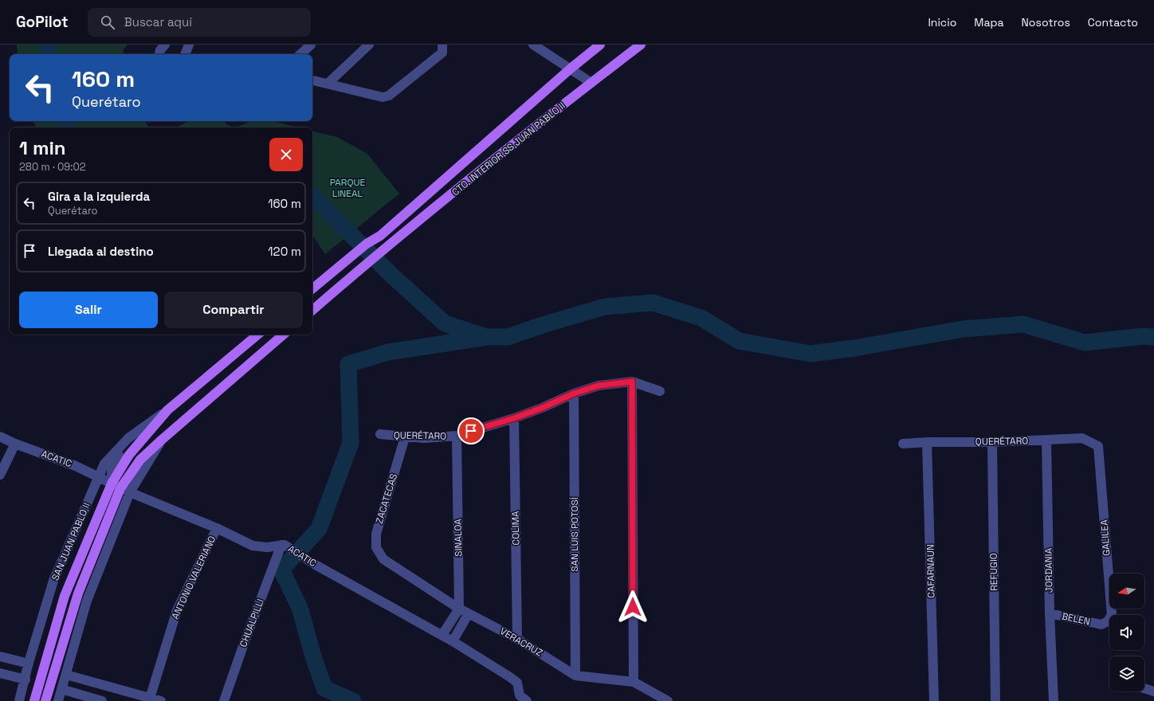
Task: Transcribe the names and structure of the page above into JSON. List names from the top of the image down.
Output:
{
  "streets": {
    "main road": ["CTO. INTERIOR SS JUAN PABLO II", "SAN JUAN PABLO II"],
    "street": [
      "QUERÉTARO",
      "ACATIC",
      "ZACATECAS",
      "COLIMA",
      "SAN LUIS POTOSÍ",
      "SINALOA",
      "GALILEA",
      "JORDANIA",
      "CAFARNAUN",
      "REFUGIO",
      "ANTONIO VALERIANO",
      "BELEN",
      "CHUALPILLI",
      "VERACRUZ"
    ]
  },
  "crossings": [
    ["QUERÉTARO", "ZACATECAS"],
    ["QUERÉTARO", "COLIMA"],
    ["QUERÉTARO", "SAN LUIS POTOSÍ"],
    ["QUERÉTARO", "SINALOA"],
    ["QUERÉTARO", "GALILEA"],
    ["QUERÉTARO", "JORDANIA"],
    ["QUERÉTARO", "CAFARNAUN"],
    ["QUERÉTARO", "REFUGIO"],
    ["ACATIC", "SAN JUAN PABLO II"],
    ["ACATIC", "ANTONIO VALERIANO"],
    ["ACATIC", "CHUALPILLI"],
    ["ZACATECAS", "VERACRUZ"],
    ["COLIMA", "VERACRUZ"],
    ["SAN LUIS POTOSÍ", "VERACRUZ"],
    ["SINALOA", "VERACRUZ"],
    ["GALILEA", "BELEN"],
    ["JORDANIA", "BELEN"]
  ],
  "parks": ["PARQUE LINEAL"],
  "north": "left",
  "page": {
    "header": "GoPilot",
    "search": "Buscar aquí",
    "nav": [
      "Inicio",
      "Mapa",
      "Nosotros",
      "Contacto"
    ],
    "turn": ["160 m", "Querétaro"],
    "heading": ["1 min", "280 m · 09:02"],
    "list": [
      {
        "name": "Gira a la izquierda",
        "note": "Querétaro",
        "value": "160 m"
      },
      {
        "name": "Llegada al destino",
        "value": "120 m"
      }
    ],
    "buttons": ["Salir", "Compartir"]
  }
}
